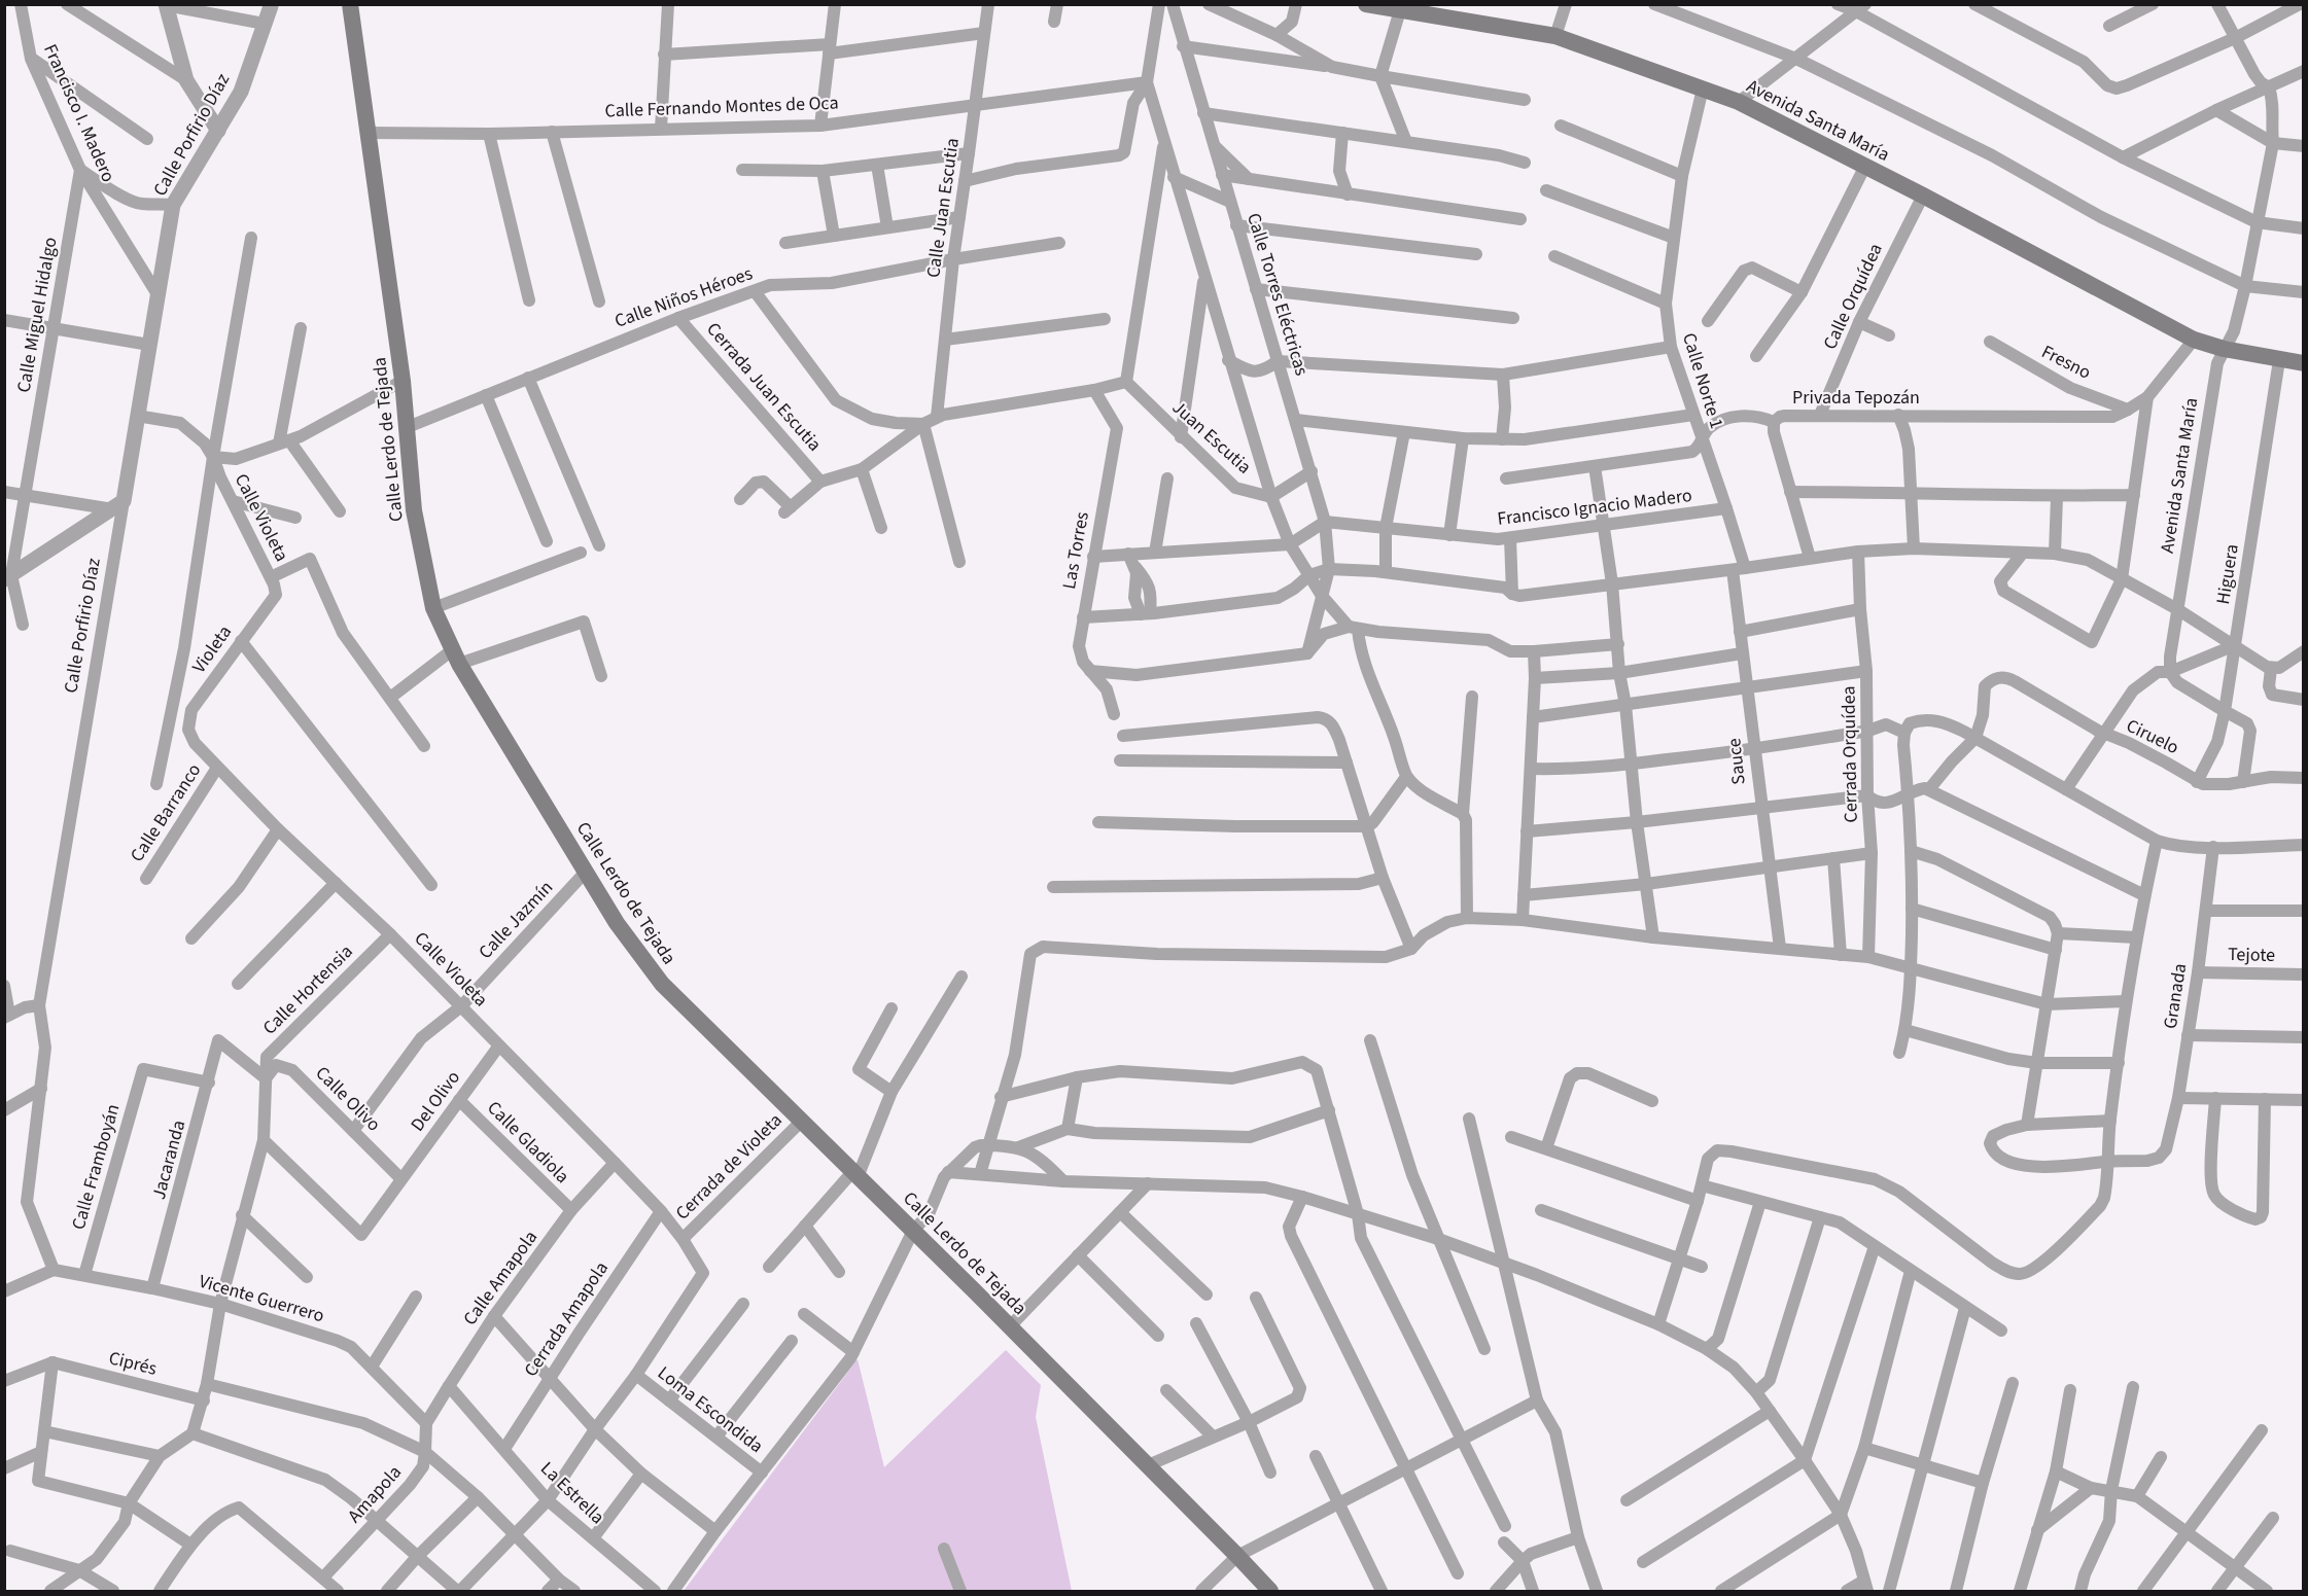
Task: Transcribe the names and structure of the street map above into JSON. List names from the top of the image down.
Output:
{
  "streets": {
    "main road": ["Avenida Santa María", "Calle Lerdo de Tejada"],
    "street": [
      "Calle Fernando Montes de Oca",
      "Francisco I. Madero",
      "Calle Porfirio Díaz",
      "Calle Juan Escutia",
      "Calle Torres Eléctricas",
      "Calle Orquídea",
      "Calle Niños Héroes",
      "Calle Miguel Hidalgo",
      "Fresno",
      "Calle Norte 1",
      "Cerrada Juan Escutia",
      "Privada Tepozán",
      "Juan Escutia",
      "Francisco Ignacio Madero",
      "Calle Violeta",
      "Las Torres",
      "Higuera",
      "Violeta",
      "Ciruelo",
      "Cerrada Orquídea",
      "Sauce",
      "Calle Barranco",
      "Calle Jazmín",
      "Tejote",
      "Calle Hortensia",
      "Granada",
      "Calle Olivo",
      "Del Olivo",
      "Calle Gladiola",
      "Jacaranda",
      "Calle Framboyán",
      "Cerrada de Violeta",
      "Calle Amapola",
      "Vicente Guerrero",
      "Cerrada Amapola",
      "Ciprés",
      "Loma Escondida",
      "La Estrella",
      "Amapola"
    ]
  },
  "crossings": [
    ["Calle Fernando Montes de Oca", "Calle Juan Escutia"],
    ["Calle Fernando Montes de Oca", "Calle Lerdo de Tejada"],
    ["Francisco I. Madero", "Calle Porfirio Díaz"],
    ["Francisco I. Madero", "Calle Miguel Hidalgo"],
    ["Avenida Santa María", "Calle Orquídea"],
    ["Avenida Santa María", "Calle Norte 1"],
    ["Avenida Santa María", "Privada Tepozán"],
    ["Avenida Santa María", "Higuera"],
    ["Calle Porfirio Díaz", "Vicente Guerrero"],
    ["Calle Juan Escutia", "Calle Niños Héroes"],
    ["Calle Torres Eléctricas", "Francisco Ignacio Madero"],
    ["Calle Orquídea", "Privada Tepozán"],
    ["Calle Niños Héroes", "Cerrada Juan Escutia"],
    ["Calle Niños Héroes", "Calle Lerdo de Tejada"],
    ["Fresno", "Privada Tepozán"],
    ["Calle Norte 1", "Privada Tepozán"],
    ["Calle Norte 1", "Francisco Ignacio Madero"],
    ["Calle Norte 1", "Sauce"],
    ["Calle Lerdo de Tejada", "Calle Jazmín"],
    ["Calle Lerdo de Tejada", "Cerrada de Violeta"],
    ["Calle Violeta", "Violeta"],
    ["Calle Violeta", "Calle Barranco"],
    ["Calle Violeta", "Calle Jazmín"],
    ["Calle Violeta", "Calle Hortensia"],
    ["Calle Violeta", "Del Olivo"],
    ["Calle Violeta", "Cerrada de Violeta"],
    ["Calle Violeta", "Calle Amapola"],
    ["Calle Violeta", "Cerrada Amapola"],
    ["Calle Violeta", "Loma Escondida"],
    ["Higuera", "Ciruelo"],
    ["Calle Jazmín", "Calle Olivo"],
    ["Tejote", "Granada"],
    ["Calle Hortensia", "Calle Olivo"],
    ["Calle Hortensia", "Del Olivo"],
    ["Calle Hortensia", "Jacaranda"],
    ["Calle Hortensia", "Vicente Guerrero"],
    ["Calle Hortensia", "Ciprés"],
    ["Calle Olivo", "Del Olivo"],
    ["Calle Olivo", "Jacaranda"],
    ["Del Olivo", "Calle Gladiola"],
    ["Calle Gladiola", "Calle Amapola"],
    ["Jacaranda", "Calle Framboyán"],
    ["Jacaranda", "Vicente Guerrero"],
    ["Calle Framboyán", "Vicente Guerrero"],
    ["Calle Amapola", "Vicente Guerrero"],
    ["Calle Amapola", "La Estrella"],
    ["Calle Amapola", "Amapola"],
    ["Vicente Guerrero", "Amapola"],
    ["Cerrada Amapola", "La Estrella"]
  ]
}
